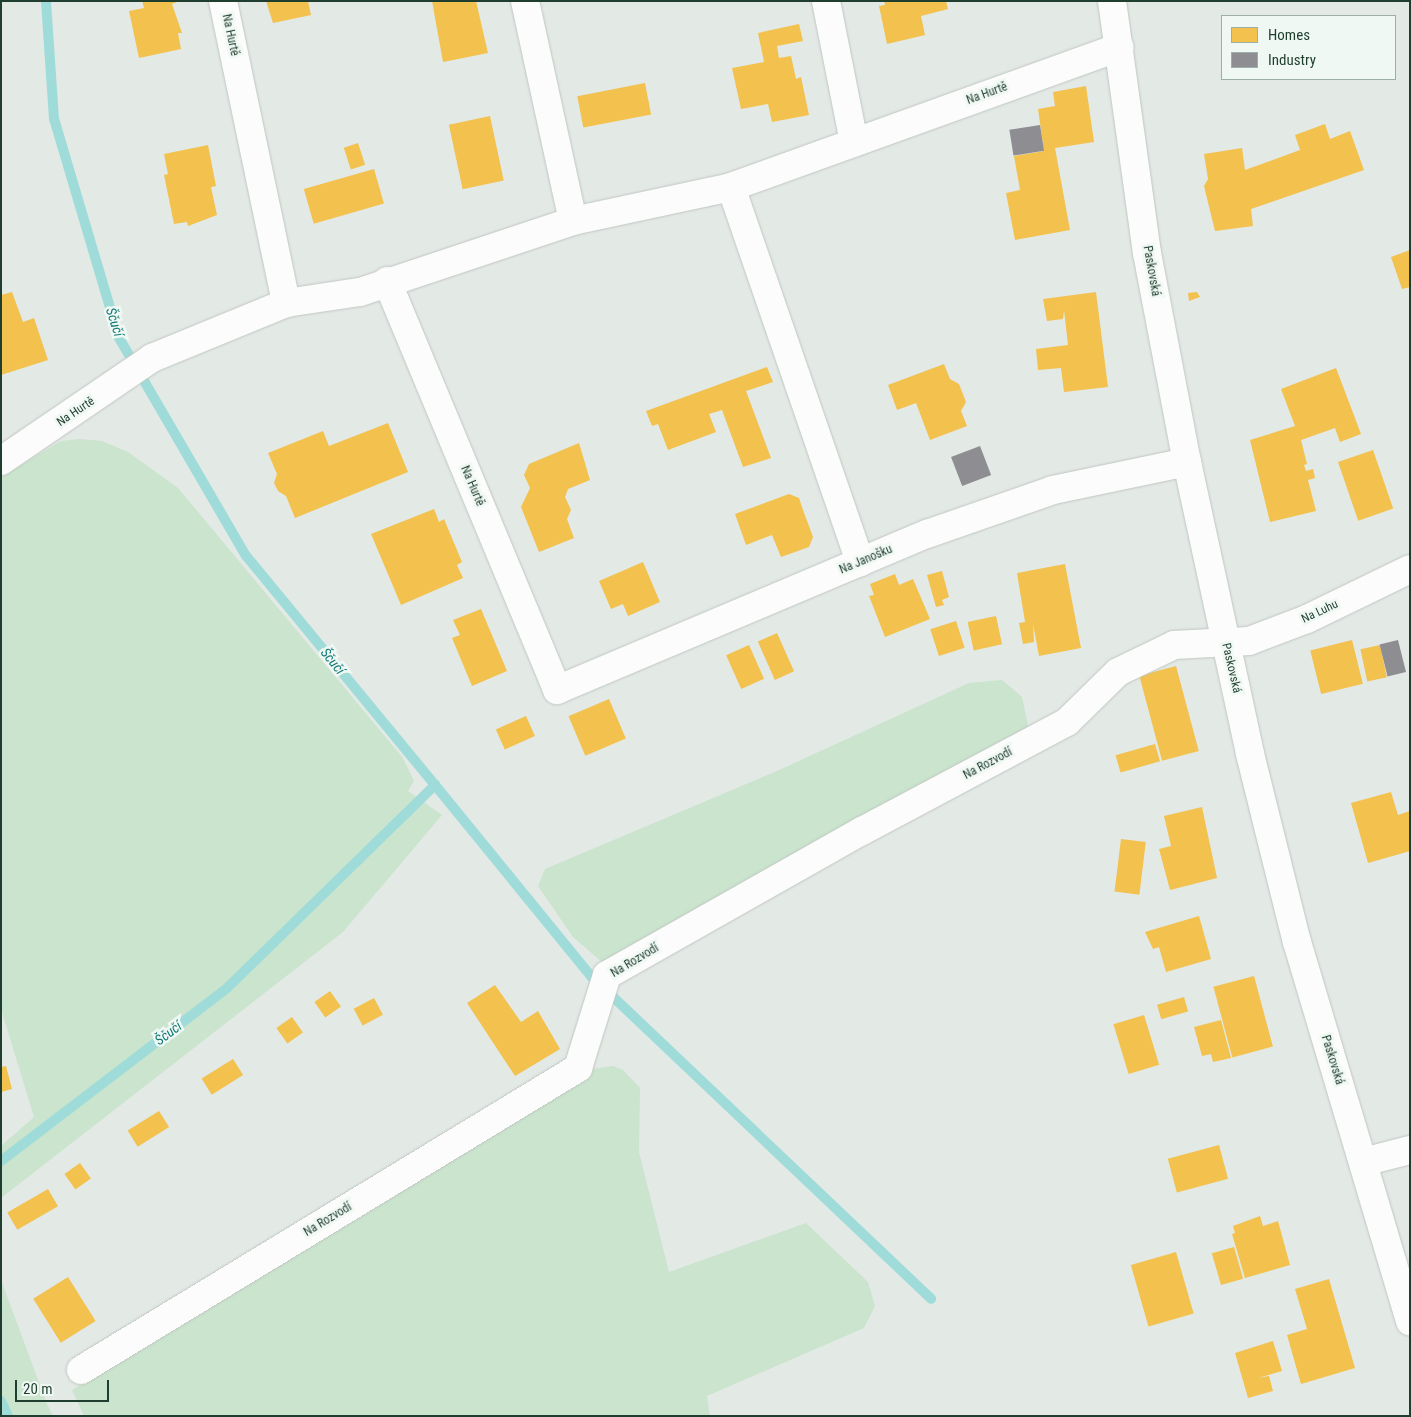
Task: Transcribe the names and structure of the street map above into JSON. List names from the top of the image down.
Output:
{
  "streets": {
    "street": [
      "Na Hurtě",
      "Paskovská",
      "Na Janošku",
      "Na Luhu",
      "Na Rozvodí"
    ]
  },
  "crossings": [
    ["Na Hurtě", "Paskovská"],
    ["Na Hurtě", "Na Janošku"],
    ["Paskovská", "Na Janošku"],
    ["Paskovská", "Na Luhu"],
    ["Paskovská", "Na Rozvodí"],
    ["Na Luhu", "Na Rozvodí"]
  ],
  "water": ["Ščučí"],
  "legend": ["Homes", "Industry"],
  "scale_bar": "20 m"
}
